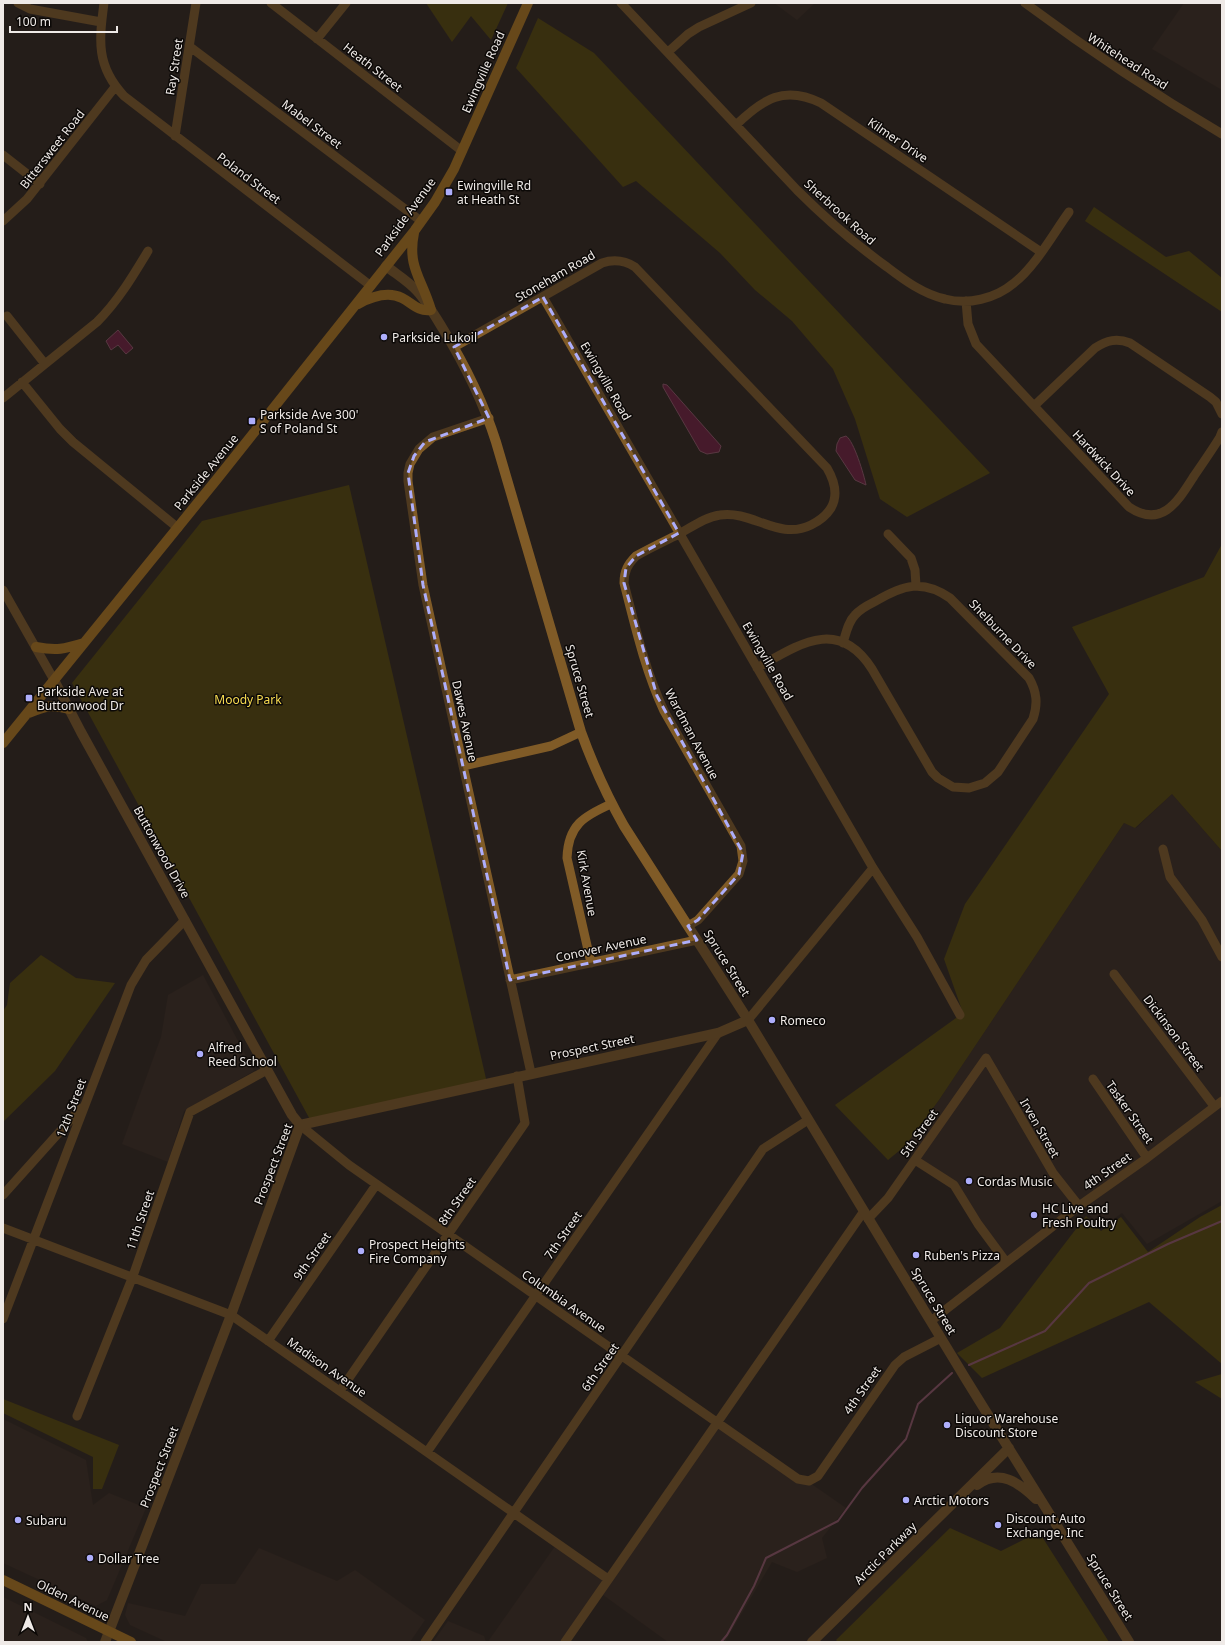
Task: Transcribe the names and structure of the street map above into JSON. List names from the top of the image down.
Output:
{
  "streets": {
    "main road": ["Ewingville Road", "Parkside Avenue", "Olden Avenue"],
    "street": [
      "Whitehead Road",
      "Ray Street",
      "Heath Street",
      "Mabel Street",
      "Kilmer Drive",
      "Bittersweet Road",
      "Poland Street",
      "Sherbrook Road",
      "Stoneham Road",
      "Hardwick Drive",
      "Shelburne Drive",
      "Spruce Street",
      "Dawes Avenue",
      "Wardman Avenue",
      "Buttonwood Drive",
      "Kirk Avenue",
      "Conover Avenue",
      "Dickinson Street",
      "Prospect Street",
      "12th Street",
      "Tasker Street",
      "Irven Street",
      "5th Street",
      "4th Street",
      "8th Street",
      "11th Street",
      "7th Street",
      "9th Street",
      "Columbia Avenue",
      "Madison Avenue",
      "6th Street",
      "Arctic Parkway"
    ]
  },
  "crossings": [
    ["Ray Street", "Mabel Street"],
    ["Ray Street", "Poland Street"],
    ["Heath Street", "Ewingville Road"],
    ["Ewingville Road", "Parkside Avenue"],
    ["Ewingville Road", "Stoneham Road"],
    ["Ewingville Road", "Shelburne Drive"],
    ["Ewingville Road", "Wardman Avenue"],
    ["Mabel Street", "Parkside Avenue"],
    ["Kilmer Drive", "Sherbrook Road"],
    ["Bittersweet Road", "Poland Street"],
    ["Poland Street", "Parkside Avenue"],
    ["Sherbrook Road", "Hardwick Drive"],
    ["Parkside Avenue", "Spruce Street"],
    ["Parkside Avenue", "Buttonwood Drive"],
    ["Stoneham Road", "Spruce Street"],
    ["Stoneham Road", "Wardman Avenue"],
    ["Spruce Street", "Dawes Avenue"],
    ["Spruce Street", "Wardman Avenue"],
    ["Spruce Street", "Kirk Avenue"],
    ["Spruce Street", "Conover Avenue"],
    ["Spruce Street", "Prospect Street"],
    ["Spruce Street", "5th Street"],
    ["Spruce Street", "4th Street"],
    ["Spruce Street", "6th Street"],
    ["Spruce Street", "Arctic Parkway"],
    ["Dawes Avenue", "Conover Avenue"],
    ["Dawes Avenue", "Prospect Street"],
    ["Buttonwood Drive", "Prospect Street"],
    ["Buttonwood Drive", "12th Street"],
    ["Buttonwood Drive", "11th Street"],
    ["Buttonwood Drive", "Columbia Avenue"],
    ["Kirk Avenue", "Conover Avenue"],
    ["Dickinson Street", "4th Street"],
    ["Prospect Street", "8th Street"],
    ["Prospect Street", "7th Street"],
    ["Prospect Street", "Columbia Avenue"],
    ["Prospect Street", "Madison Avenue"],
    ["Prospect Street", "Olden Avenue"],
    ["12th Street", "Madison Avenue"],
    ["Tasker Street", "4th Street"],
    ["Irven Street", "5th Street"],
    ["Irven Street", "4th Street"],
    ["5th Street", "Columbia Avenue"],
    ["5th Street", "Madison Avenue"],
    ["4th Street", "Columbia Avenue"],
    ["8th Street", "Columbia Avenue"],
    ["8th Street", "Madison Avenue"],
    ["11th Street", "Madison Avenue"],
    ["7th Street", "Columbia Avenue"],
    ["7th Street", "Madison Avenue"],
    ["9th Street", "Columbia Avenue"],
    ["9th Street", "Madison Avenue"],
    ["Columbia Avenue", "6th Street"],
    ["Madison Avenue", "6th Street"]
  ],
  "parks": ["Moody Park"],
  "places": {
    "transit": ["Ewingville Rd at Heath St", "Parkside Ave 300' S of Poland St", "Parkside Ave at Buttonwood Dr"],
    "other": [
      "Parkside Lukoil",
      "Romeco",
      "Alfred Reed School",
      "Cordas Music",
      "HC Live and Fresh Poultry",
      "Prospect Heights Fire Company",
      "Ruben's Pizza",
      "Liquor Warehouse Discount Store",
      "Arctic Motors",
      "Subaru",
      "Discount Auto Exchange, Inc",
      "Dollar Tree"
    ]
  },
  "scale_bar": "100 m",
  "north": "top"
}
